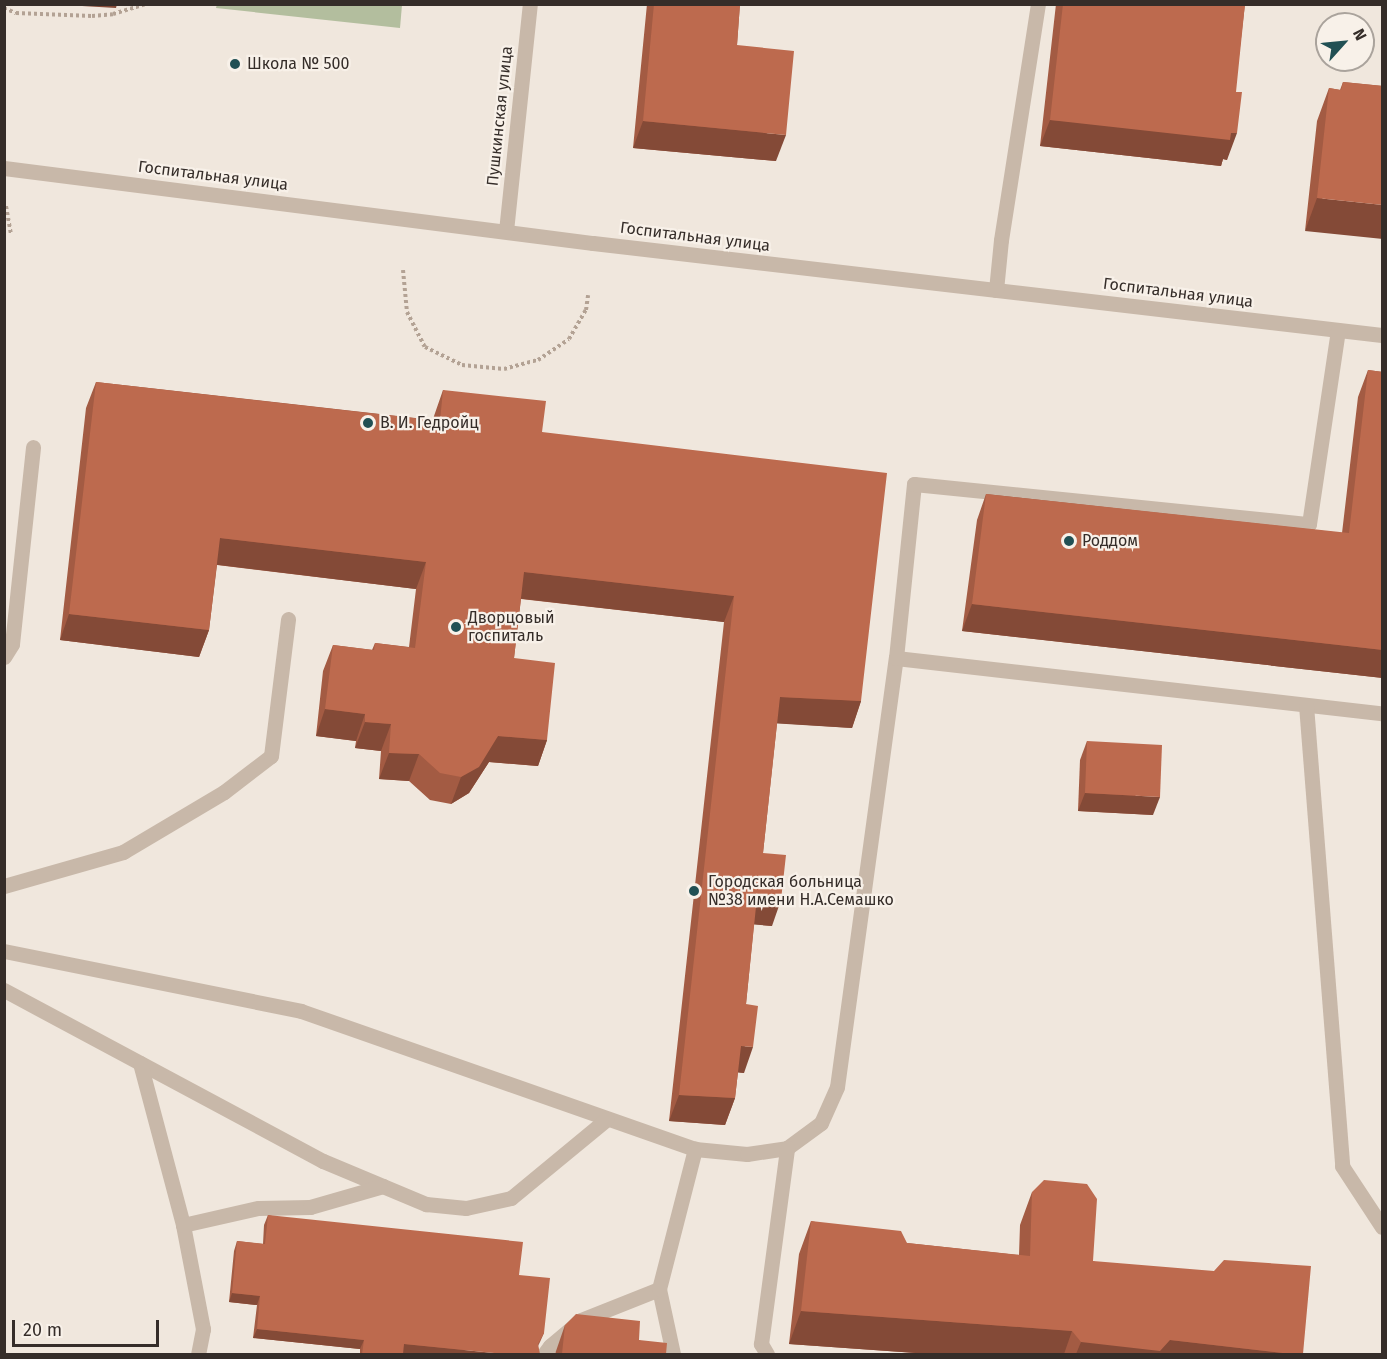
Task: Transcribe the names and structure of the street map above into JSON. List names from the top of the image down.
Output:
{
  "streets": {
    "street": ["Пушкинская улица", "Госпитальная улица"]
  },
  "crossings": [
    ["Пушкинская улица", "Госпитальная улица"]
  ],
  "places": [
    "Школа № 500",
    "В. И. Гедройц",
    "Роддом",
    "Дворцовый госпиталь",
    "Городская больница №38 имени Н.А.Семашко"
  ],
  "scale_bar": "20 m",
  "north": "top right"
}
